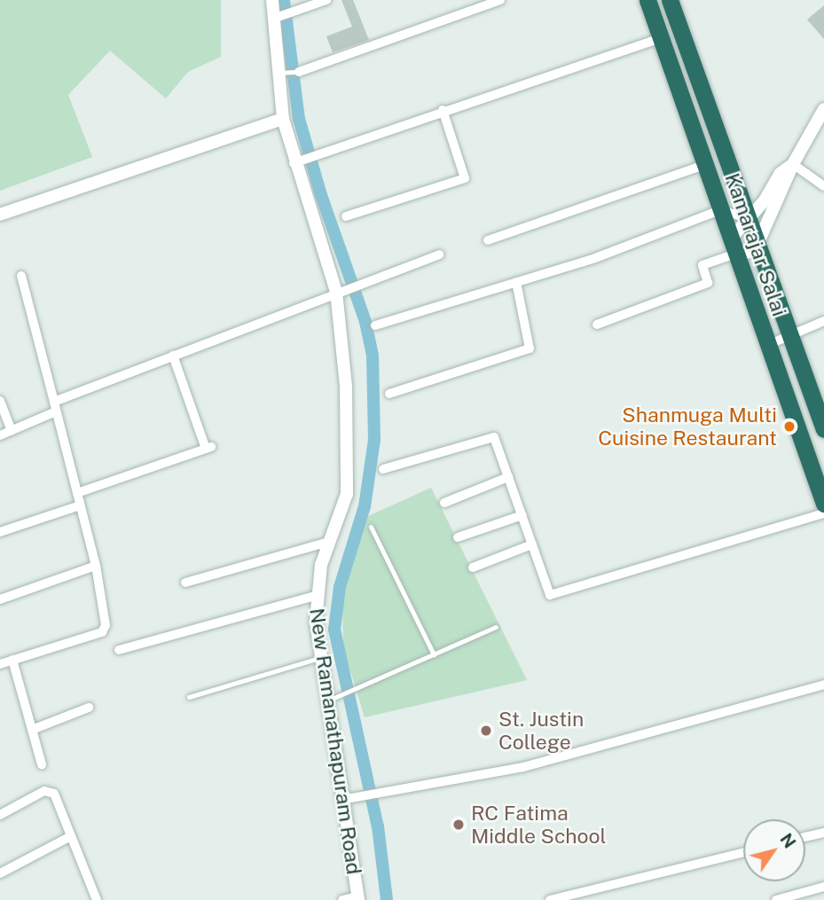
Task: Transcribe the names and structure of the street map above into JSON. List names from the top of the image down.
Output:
{
  "streets": {
    "highway": ["Kamarajar Salai"],
    "main road": ["New Ramanathapuram Road"]
  },
  "places": ["Shanmuga Multi Cuisine Restaurant", "St. Justin College", "RC Fatima Middle School"],
  "north": "top right"
}
